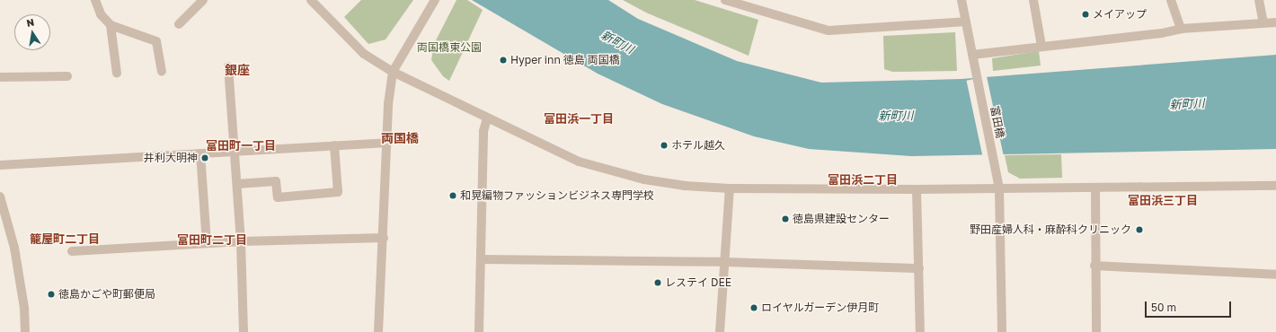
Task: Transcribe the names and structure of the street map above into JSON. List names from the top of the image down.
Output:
{
  "streets": {
    "street": ["富田橋"]
  },
  "districts": [
    "銀座",
    "富田浜一丁目",
    "両国橋",
    "富田町一丁目",
    "富田浜二丁目",
    "富田浜三丁目",
    "籠屋町二丁目",
    "富田町二丁目"
  ],
  "water": ["新町川"],
  "parks": ["両国橋東公園"],
  "places": [
    "メイアップ",
    "Hyper inn 徳島 両国橋",
    "ホテル越久",
    "井利大明神",
    "和晃編物ファッションビジネス専門学校",
    "徳島県建設センター",
    "野田産婦人科・麻酔科クリニック",
    "レステイ DEE",
    "徳島かごや町郵便局",
    "ロイヤルガーデン伊月町"
  ],
  "scale_bar": "50 m",
  "north": "top"
}
